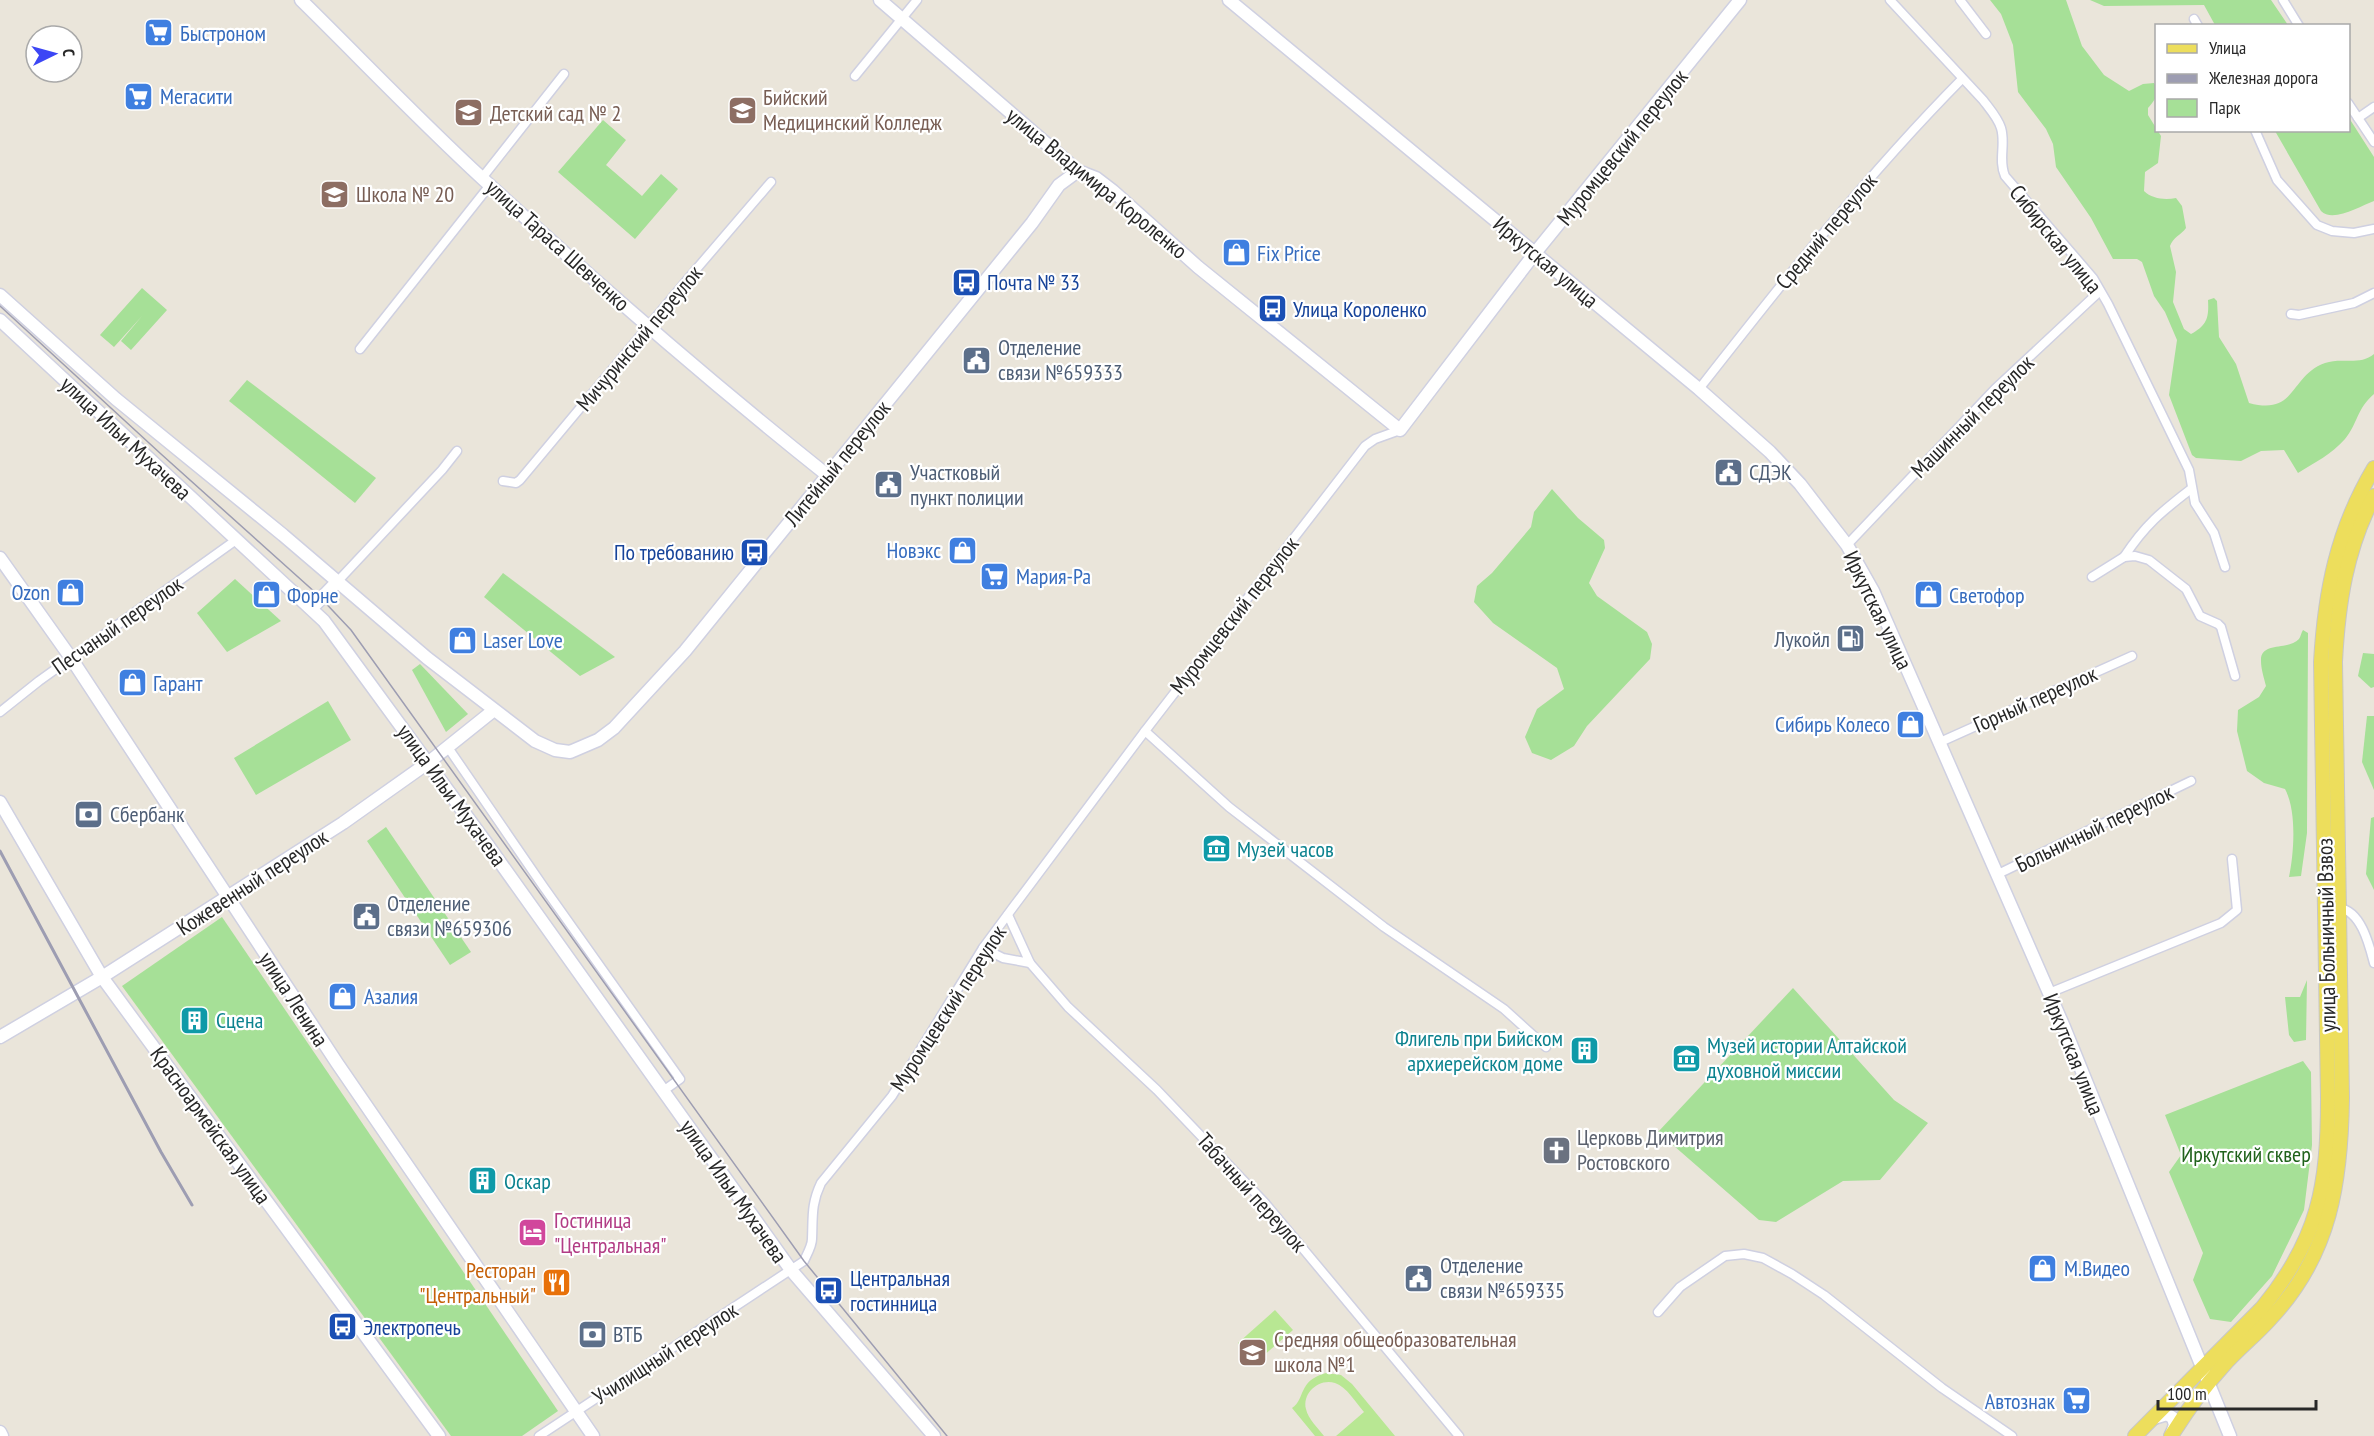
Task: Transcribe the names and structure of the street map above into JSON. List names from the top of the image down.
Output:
{
  "streets": {
    "main road": [
      "Муромцевский переулок",
      "улица Владимира Короленко",
      "улица Тараса Шевченко",
      "Иркутская улица",
      "улица Ильи Мухачева",
      "Литейный переулок",
      "Кожевенный переулок",
      "улица Больничный Взвоз",
      "улица Ленина",
      "Красноармейская улица"
    ],
    "street": [
      "Средний переулок",
      "Сибирская улица",
      "Мичуринский переулок",
      "Машинный переулок",
      "Песчаный переулок",
      "Горный переулок",
      "Больничный переулок",
      "Табачный переулок",
      "Училищный переулок"
    ]
  },
  "crossings": [
    ["Муромцевский переулок", "улица Владимира Короленко"],
    ["Муромцевский переулок", "Иркутская улица"],
    ["Муромцевский переулок", "улица Ильи Мухачева"],
    ["Муромцевский переулок", "Табачный переулок"],
    ["Муромцевский переулок", "Училищный переулок"],
    ["улица Владимира Короленко", "Литейный переулок"],
    ["Средний переулок", "Сибирская улица"],
    ["Средний переулок", "Иркутская улица"],
    ["Сибирская улица", "Машинный переулок"],
    ["улица Тараса Шевченко", "Мичуринский переулок"],
    ["улица Тараса Шевченко", "Литейный переулок"],
    ["Иркутская улица", "Машинный переулок"],
    ["Иркутская улица", "Горный переулок"],
    ["Иркутская улица", "Больничный переулок"],
    ["Иркутская улица", "улица Больничный Взвоз"],
    ["улица Ильи Мухачева", "Литейный переулок"],
    ["улица Ильи Мухачева", "Песчаный переулок"],
    ["улица Ильи Мухачева", "Кожевенный переулок"],
    ["улица Ильи Мухачева", "Училищный переулок"],
    ["Песчаный переулок", "улица Ленина"],
    ["Кожевенный переулок", "улица Ленина"],
    ["Кожевенный переулок", "Красноармейская улица"],
    ["улица Ленина", "Училищный переулок"]
  ],
  "parks": ["Иркутский сквер"],
  "places": {
    "supermarket": [
      "Быстроном",
      "Мегасити",
      "Мария-Ра",
      "Автознак"
    ],
    "school or university": [
      "Бийский Медицинский Колледж",
      "Детский сад № 2",
      "Школа № 20",
      "Средняя общеобразовательная школа №1"
    ],
    "shop": [
      "Fix Price",
      "Новэкс",
      "Ozon",
      "Форне",
      "Светофор",
      "Laser Love",
      "Гарант",
      "Сибирь Колесо",
      "Азалия",
      "М.Видео"
    ],
    "bus stop": [
      "Почта № 33",
      "Улица Короленко",
      "По требованию",
      "Центральная гостинница",
      "Электропечь"
    ],
    "public building": [
      "Отделение связи №659333",
      "СДЭК",
      "Участковый пункт полиции",
      "Отделение связи №659306",
      "Отделение связи №659335"
    ],
    "fuel station": ["Лукойл"],
    "bank": ["Сбербанк", "ВТБ"],
    "museum": ["Музей часов", "Музей истории Алтайской духовной миссии"],
    "building": ["Сцена", "Флигель при Бийском архиерейском доме", "Оскар"],
    "church": ["Церковь Димитрия Ростовского"],
    "hotel": ["Гостиница \"Центральная\""],
    "restaurant": ["Ресторан \"Центральный\""]
  },
  "legend": ["Улица", "Железная дорога", "Парк"],
  "scale_bar": "100 m",
  "north": "right"
}
